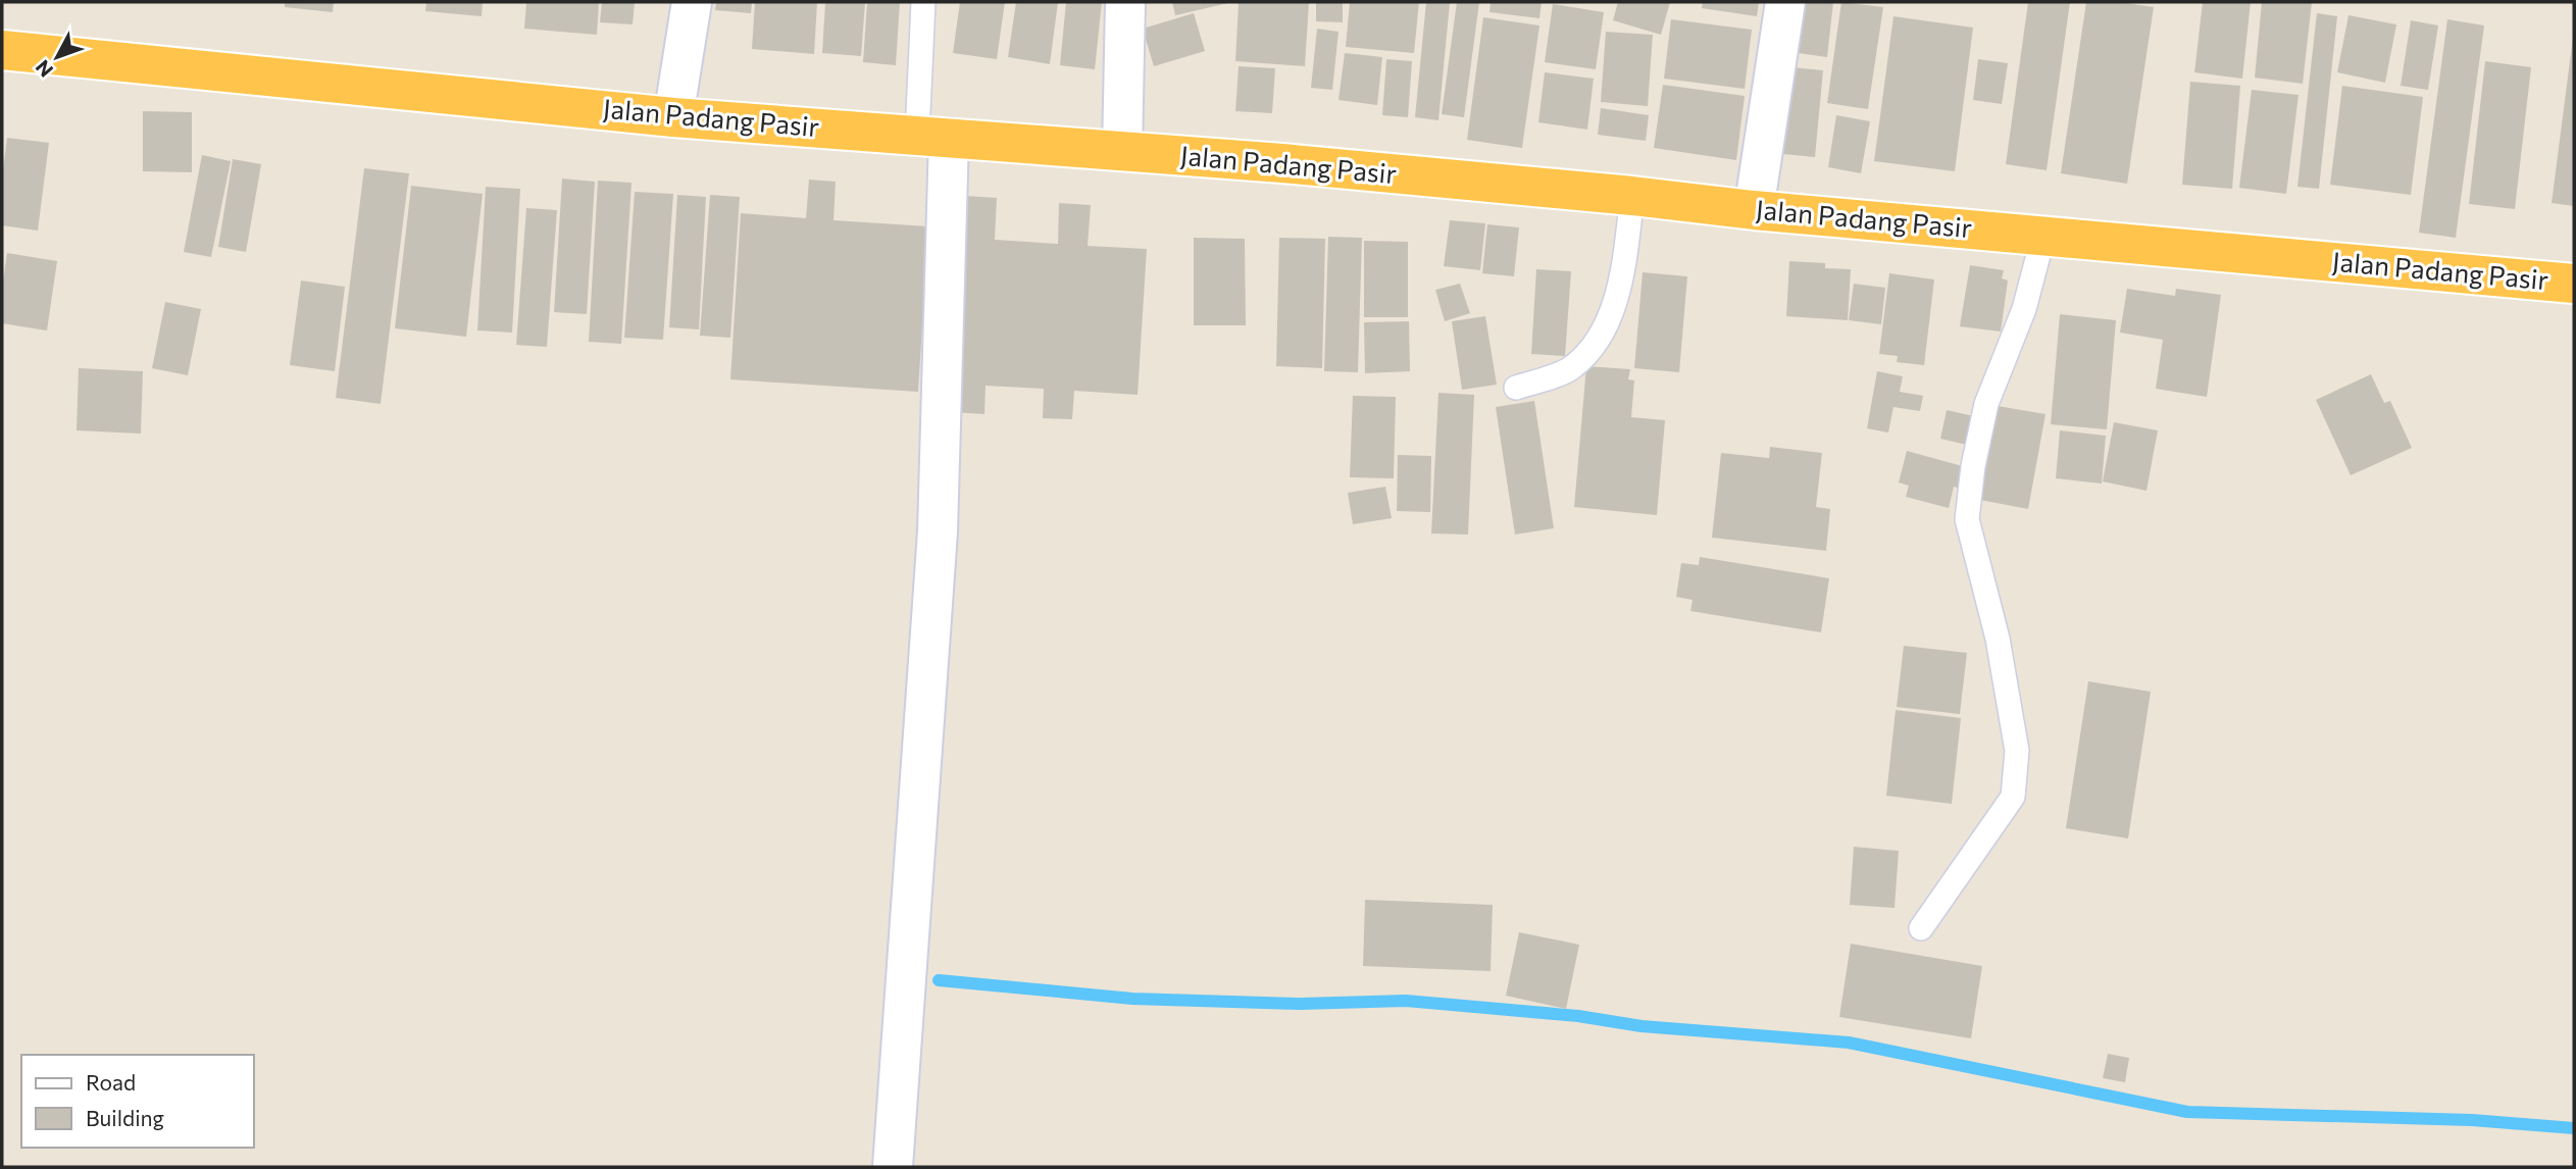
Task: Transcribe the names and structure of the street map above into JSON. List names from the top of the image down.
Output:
{
  "streets": {
    "highway": ["Jalan Padang Pasir"]
  },
  "legend": ["Road", "Building"],
  "north": "bottom left"
}
